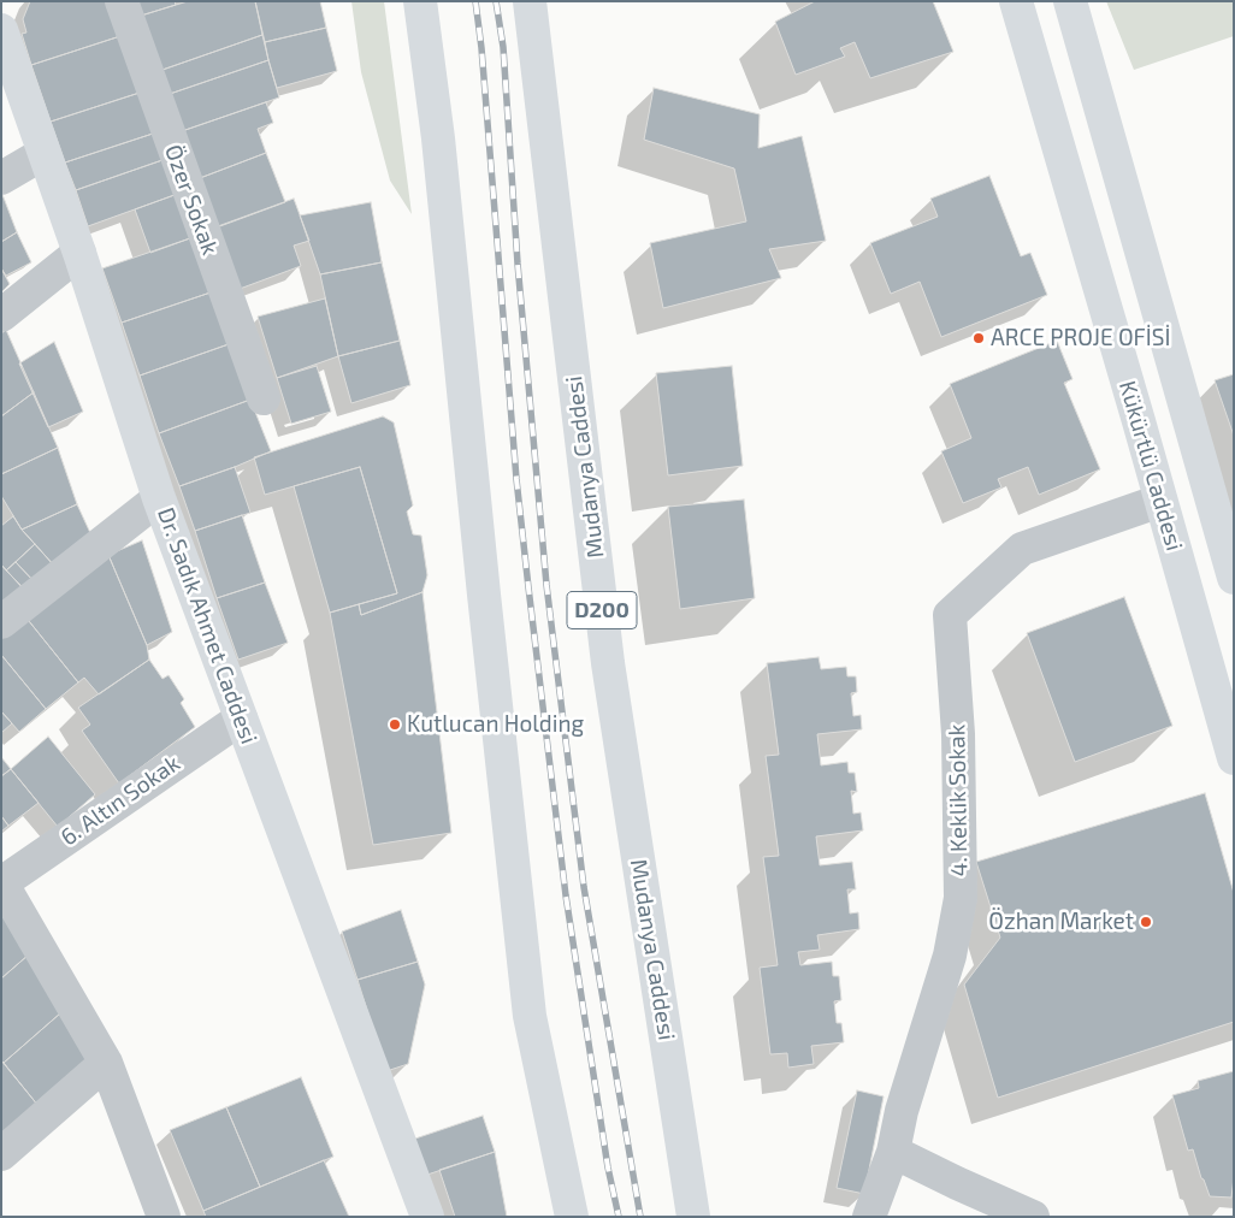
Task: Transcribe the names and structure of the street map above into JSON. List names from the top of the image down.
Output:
{
  "streets": {
    "main road": [
      "Kükürtlü Caddesi",
      "Mudanya Caddesi",
      "D200",
      "Dr. Sadık Ahmet Caddesi"
    ],
    "street": ["Özer Sokak", "6. Altın Sokak", "4. Keklik Sokak"]
  },
  "crossings": [
    ["Kükürtlü Caddesi", "4. Keklik Sokak"],
    ["Dr. Sadık Ahmet Caddesi", "6. Altın Sokak"]
  ],
  "places": ["ARCE PROJE OFİSİ", "Kutlucan Holding", "Özhan Market"]
}
